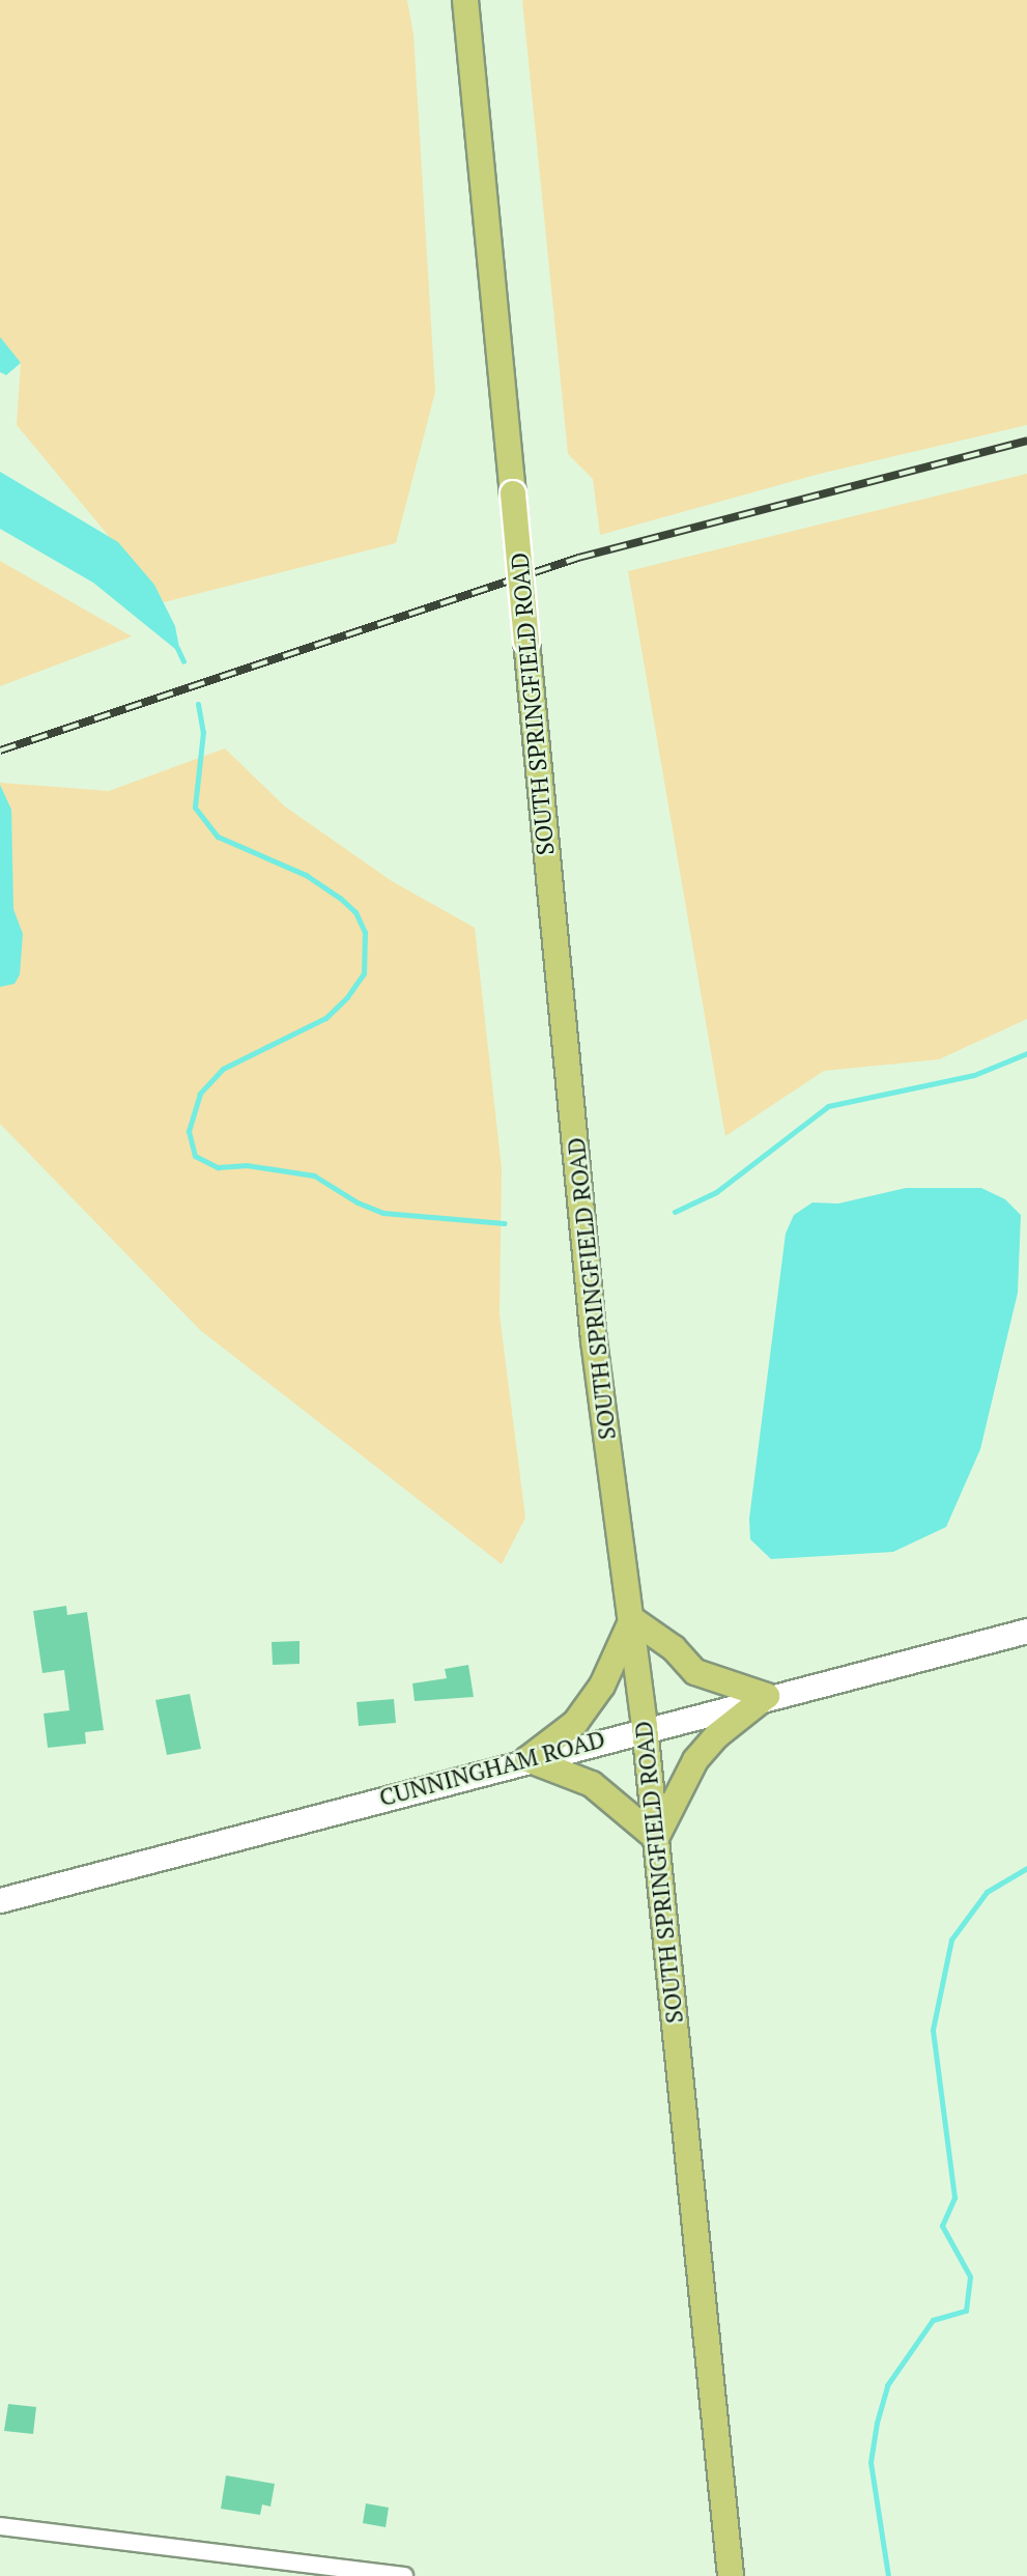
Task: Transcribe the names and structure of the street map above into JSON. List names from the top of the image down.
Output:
{
  "streets": {
    "main road": ["SOUTH SPRINGFIELD ROAD", "CUNNINGHAM ROAD"]
  },
  "crossings": [
    ["SOUTH SPRINGFIELD ROAD", "CUNNINGHAM ROAD"]
  ]
}
